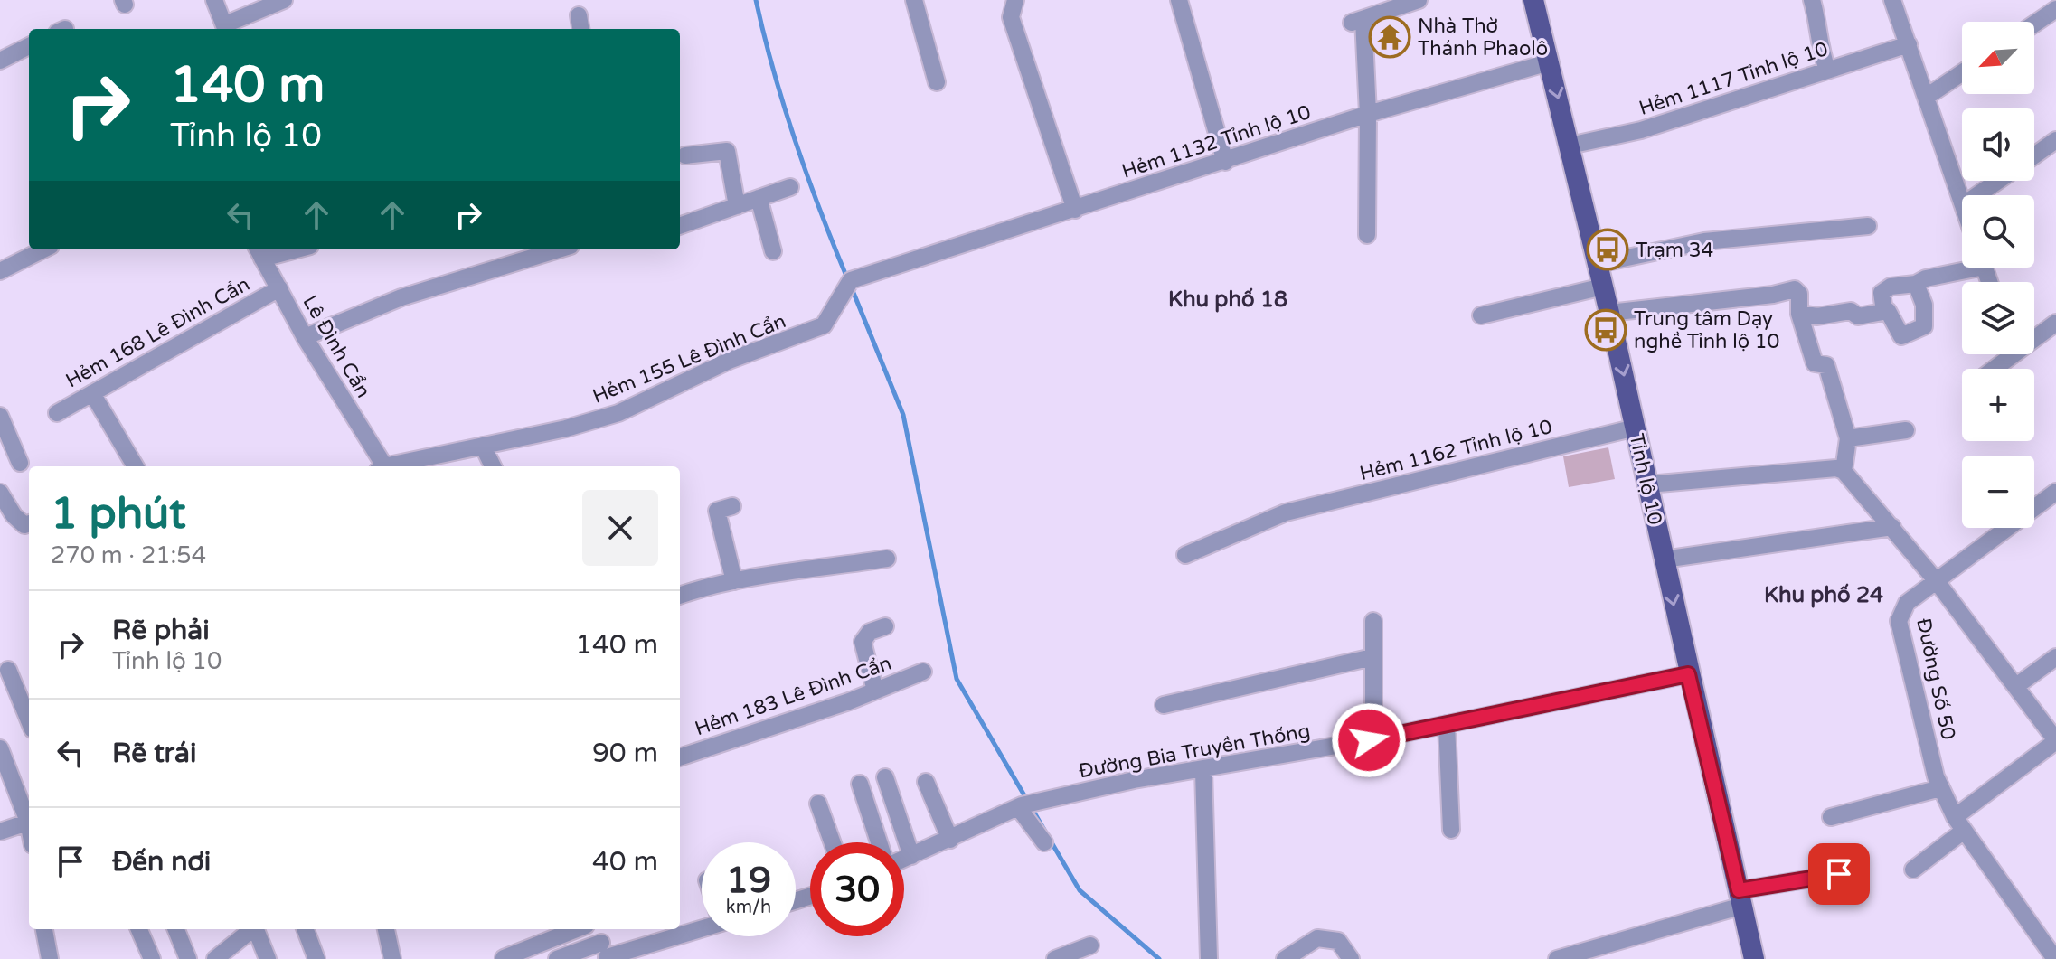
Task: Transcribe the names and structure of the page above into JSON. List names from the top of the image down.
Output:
{
  "streets": {
    "main road": ["Tỉnh lộ 10"],
    "street": [
      "Hẻm 1117 Tỉnh lộ 10",
      "Hẻm 1132 Tỉnh lộ 10",
      "Hẻm 168 Lê Đình Cẩn",
      "Lê Đình Cẩn",
      "Hẻm 155 Lê Đình Cẩn",
      "Hẻm 1162 Tỉnh lộ 10",
      "Đường Số 50",
      "Hẻm 183 Lê Đình Cẩn",
      "Đường Bia Truyền Thống"
    ]
  },
  "crossings": [
    ["Hẻm 1117 Tỉnh lộ 10", "Tỉnh lộ 10"],
    ["Hẻm 1132 Tỉnh lộ 10", "Hẻm 155 Lê Đình Cẩn"],
    ["Hẻm 1132 Tỉnh lộ 10", "Tỉnh lộ 10"],
    ["Hẻm 168 Lê Đình Cẩn", "Lê Đình Cẩn"],
    ["Hẻm 1162 Tỉnh lộ 10", "Tỉnh lộ 10"],
    ["Tỉnh lộ 10", "Đường Bia Truyền Thống"]
  ],
  "districts": ["Khu phố 18", "Khu phố 24"],
  "places": {
    "temple": ["Nhà Thờ Thánh Phaolô"],
    "bus stop": ["Trạm 34", "Trung tâm Dạy nghề Tỉnh lộ 10"]
  },
  "north": "bottom left",
  "page": {
    "map_buttons": ["+", "−"],
    "turn": ["140 m", "Tỉnh lộ 10"],
    "heading": ["1 phút", "270 m · 21:54"],
    "list": [
      {
        "name": "Rẽ phải",
        "note": "Tỉnh lộ 10",
        "value": "140 m"
      },
      {
        "name": "Rẽ trái",
        "value": "90 m"
      },
      {
        "name": "Đến nơi",
        "value": "40 m"
      }
    ],
    "speed": "19 km/h",
    "limit": "30"
  }
}
